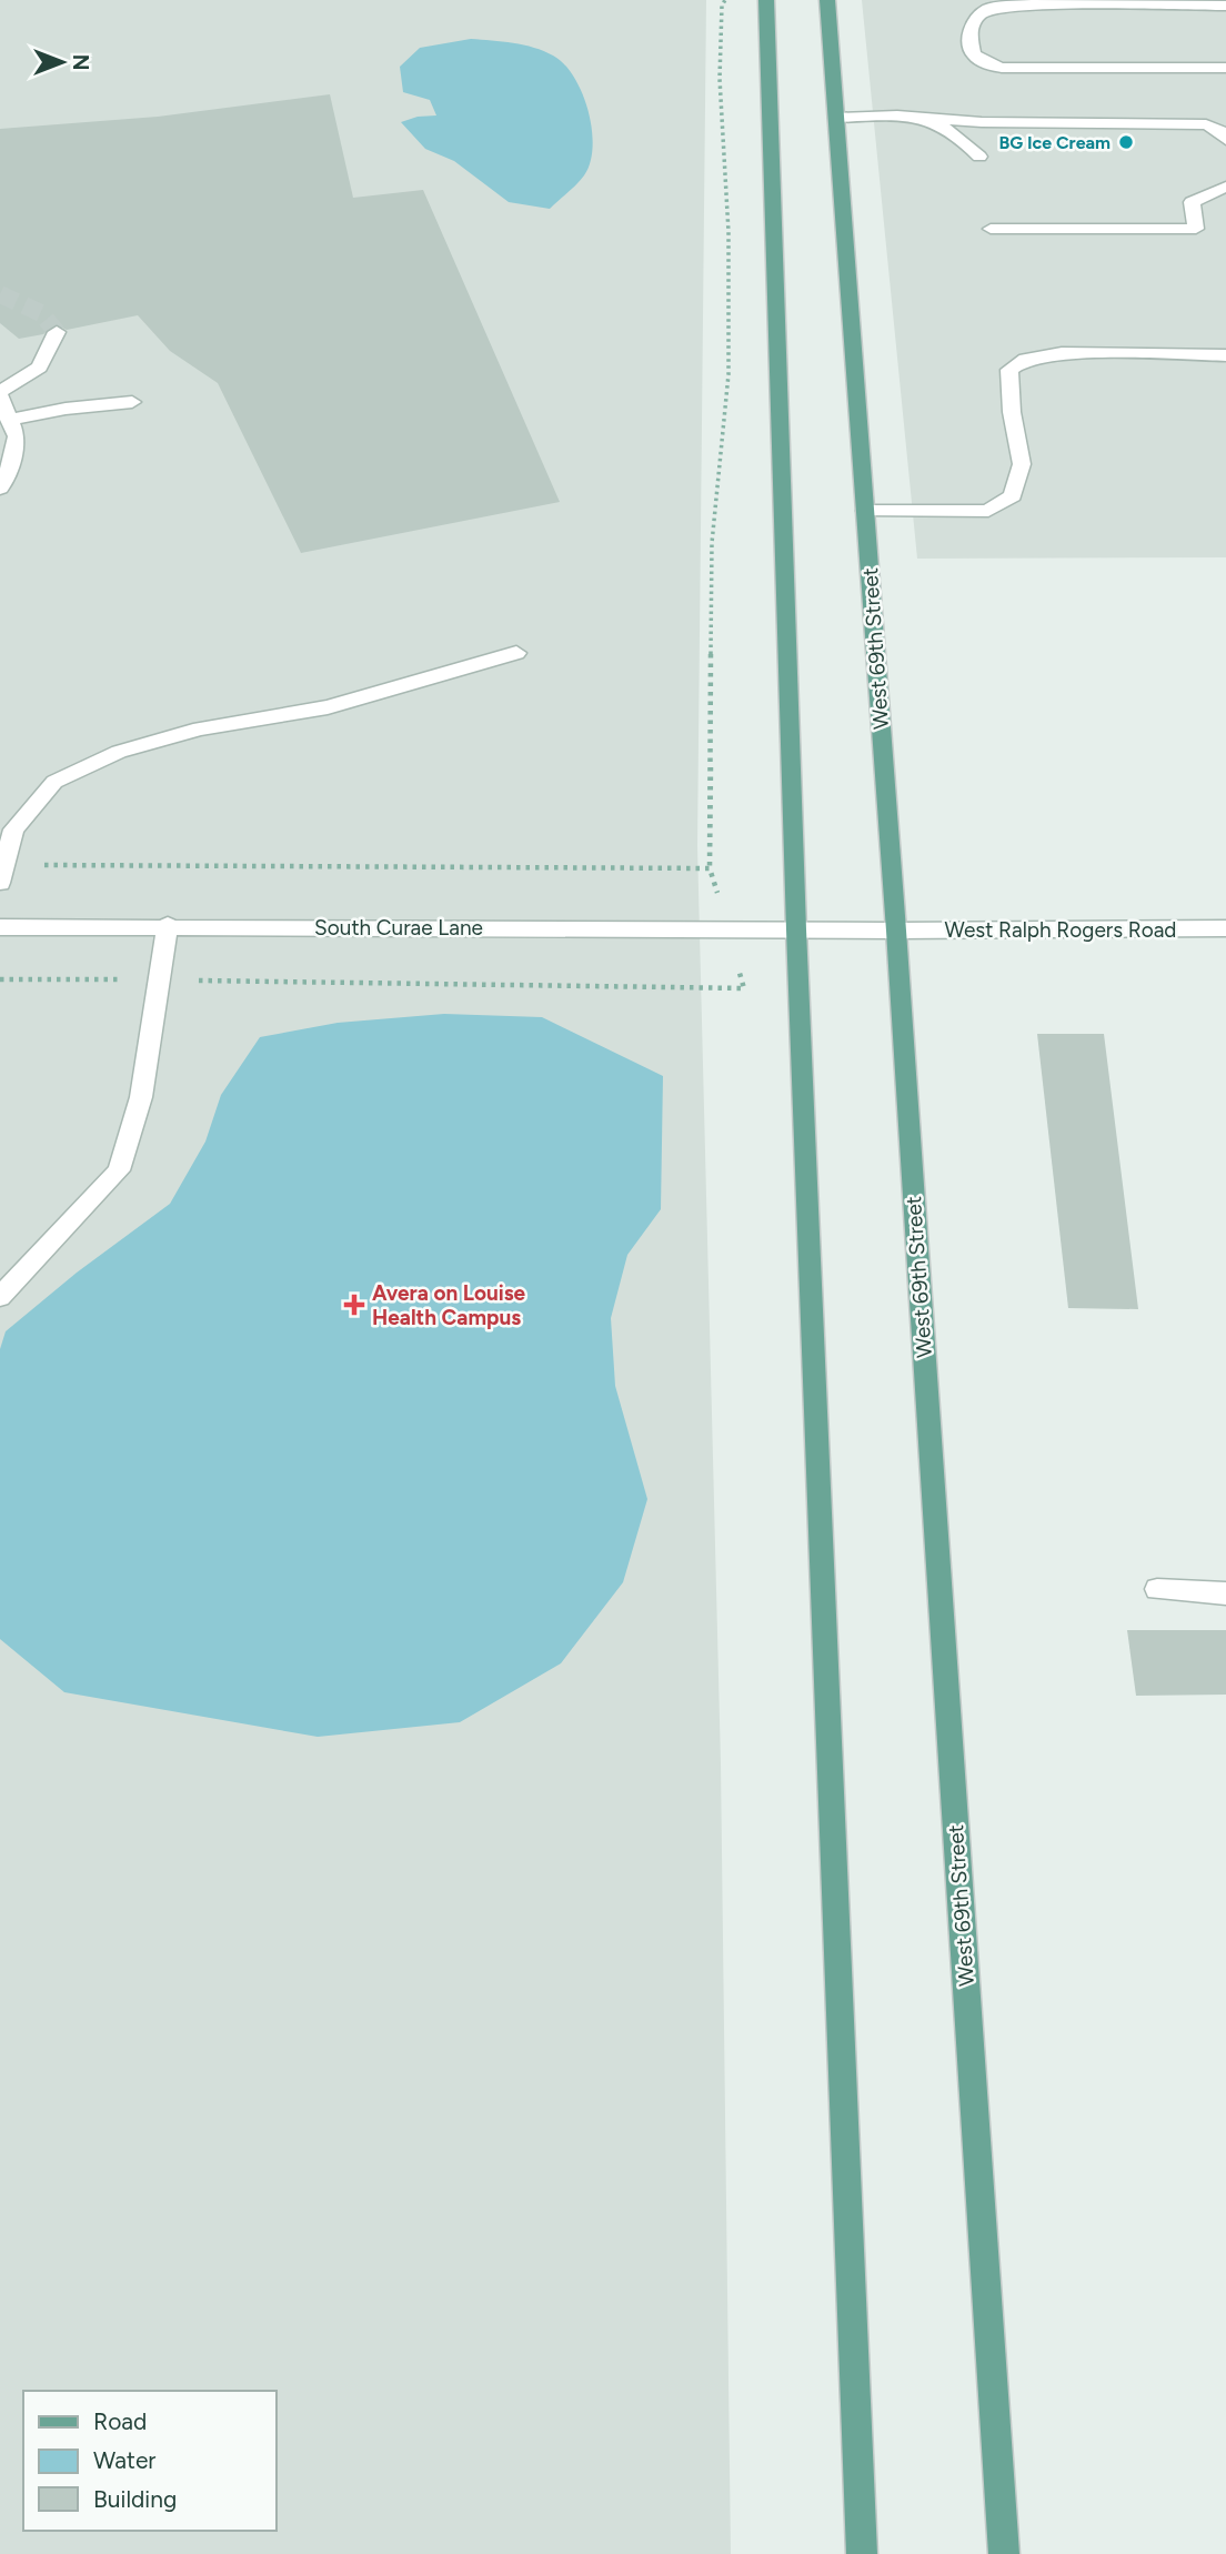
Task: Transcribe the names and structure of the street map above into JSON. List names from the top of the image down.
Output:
{
  "streets": {
    "main road": ["West 69th Street"],
    "street": ["South Curae Lane", "West Ralph Rogers Road"]
  },
  "crossings": [
    ["West 69th Street", "West Ralph Rogers Road"],
    ["South Curae Lane", "West Ralph Rogers Road"]
  ],
  "places": {
    "other": ["BG Ice Cream"],
    "health": ["Avera on Louise Health Campus"]
  },
  "legend": ["Road", "Water", "Building"],
  "north": "right"
}
